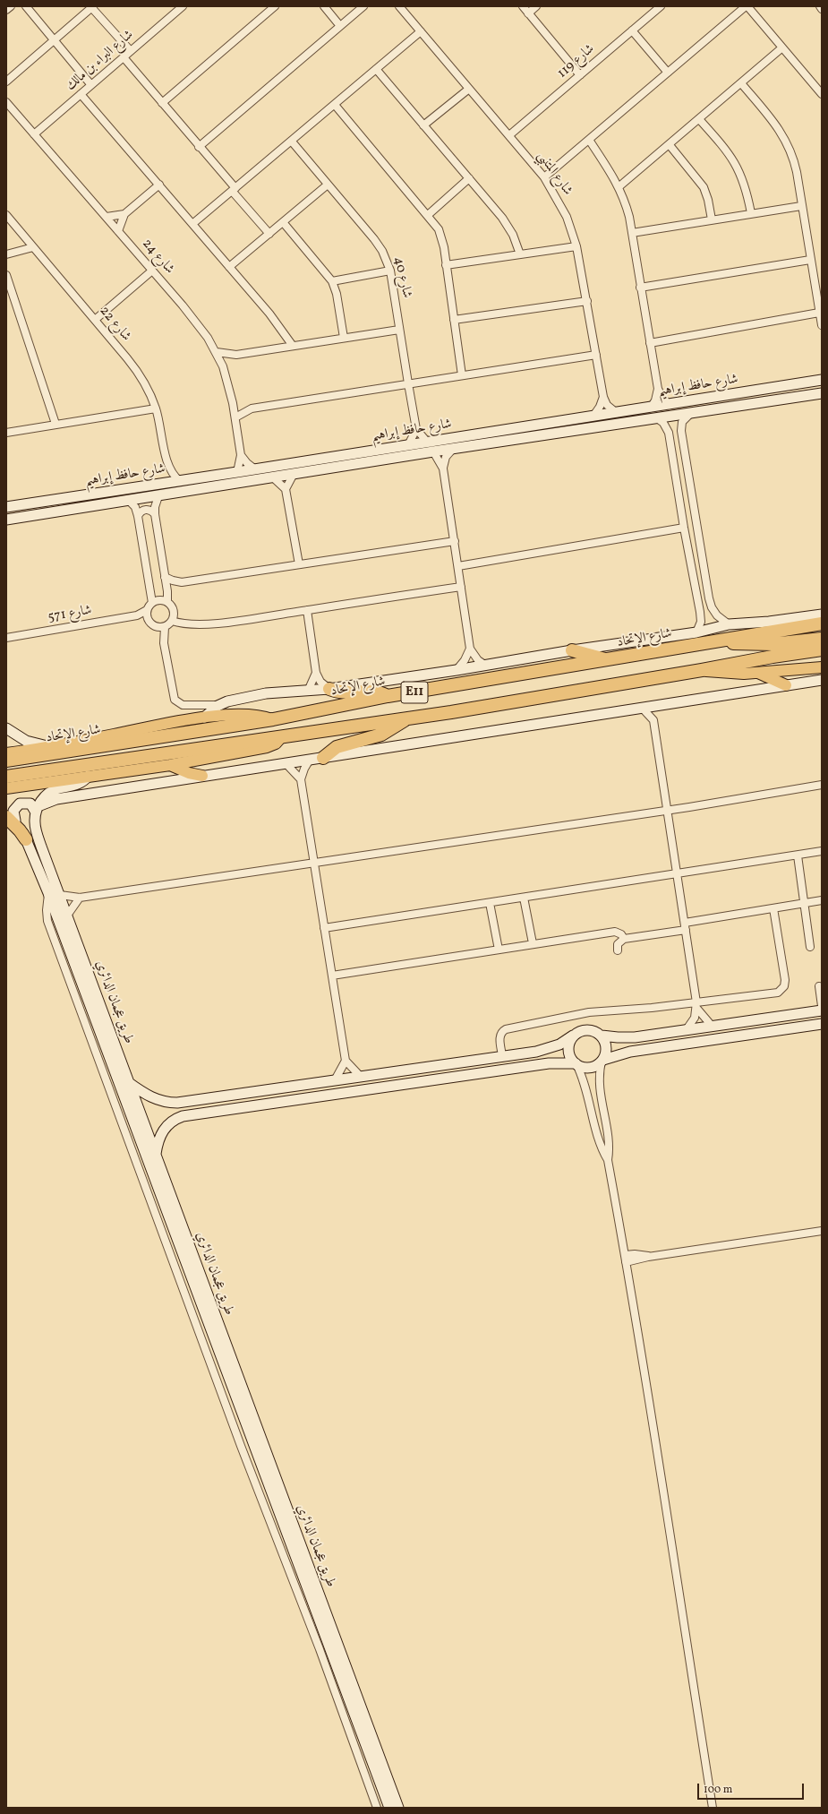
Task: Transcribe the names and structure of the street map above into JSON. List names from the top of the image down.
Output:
{
  "streets": {
    "highway": ["شارع الإتحاد", "E11"],
    "main road": ["شارع حافظ إبراهيم", "طريق عجمان الدائري"],
    "street": [
      "شارع البراء بن مالك",
      "شارع 119",
      "شارع المتنبي",
      "شارع 24",
      "شارع 40",
      "شارع 22",
      "شارع 571"
    ]
  },
  "crossings": [
    ["شارع البراء بن مالك", "شارع 24"],
    ["شارع 119", "شارع المتنبي"],
    ["شارع المتنبي", "شارع حافظ إبراهيم"],
    ["شارع 24", "شارع حافظ إبراهيم"],
    ["شارع 40", "شارع حافظ إبراهيم"],
    ["شارع 22", "شارع حافظ إبراهيم"]
  ],
  "scale_bar": "100 m"
}
